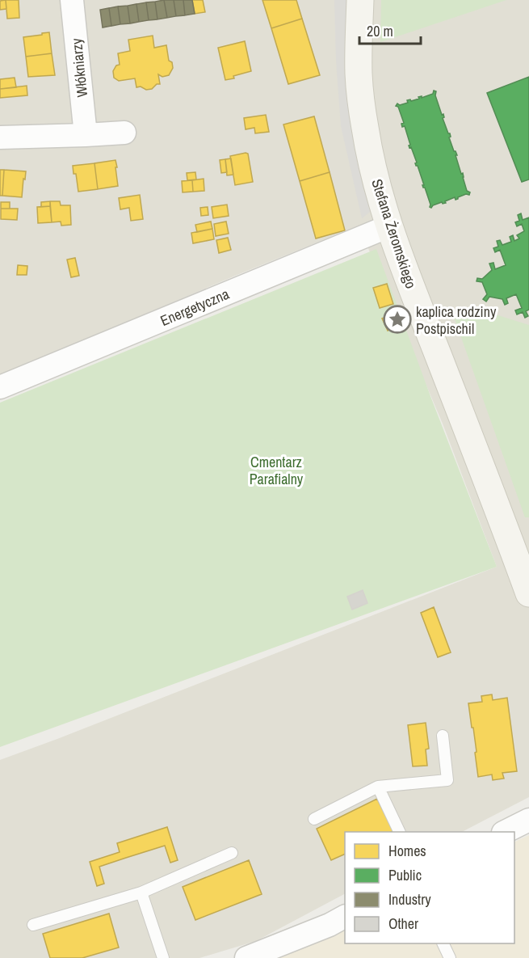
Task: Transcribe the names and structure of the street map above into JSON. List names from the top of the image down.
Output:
{
  "streets": {
    "street": ["Włókniarzy", "Stefana Żeromskiego", "Energetyczna"]
  },
  "crossings": [
    ["Stefana Żeromskiego", "Energetyczna"]
  ],
  "parks": ["Cmentarz Parafialny"],
  "places": {
    "place": ["kaplica rodziny Postpischil"]
  },
  "legend": [
    "Homes",
    "Public",
    "Industry",
    "Other"
  ],
  "scale_bar": "20 m"
}
